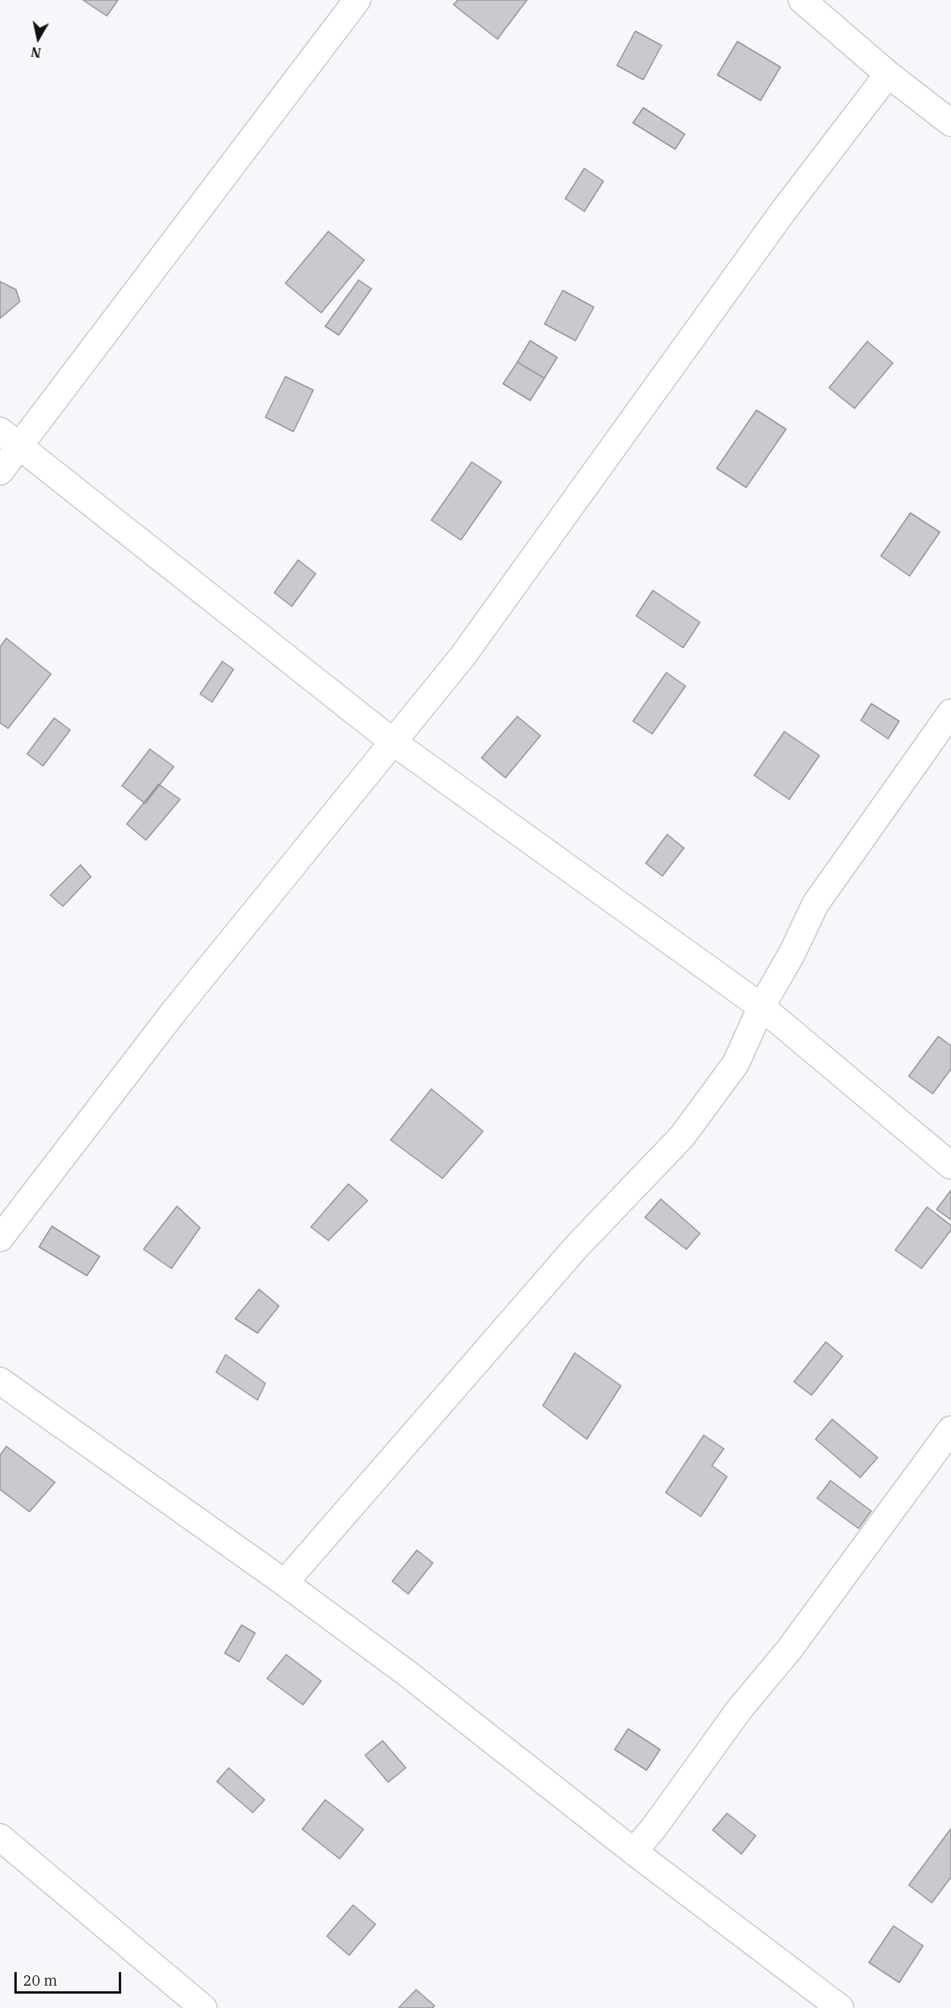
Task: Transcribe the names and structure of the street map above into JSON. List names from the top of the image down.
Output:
{
  "scale_bar": "20 m",
  "north": "bottom"
}
